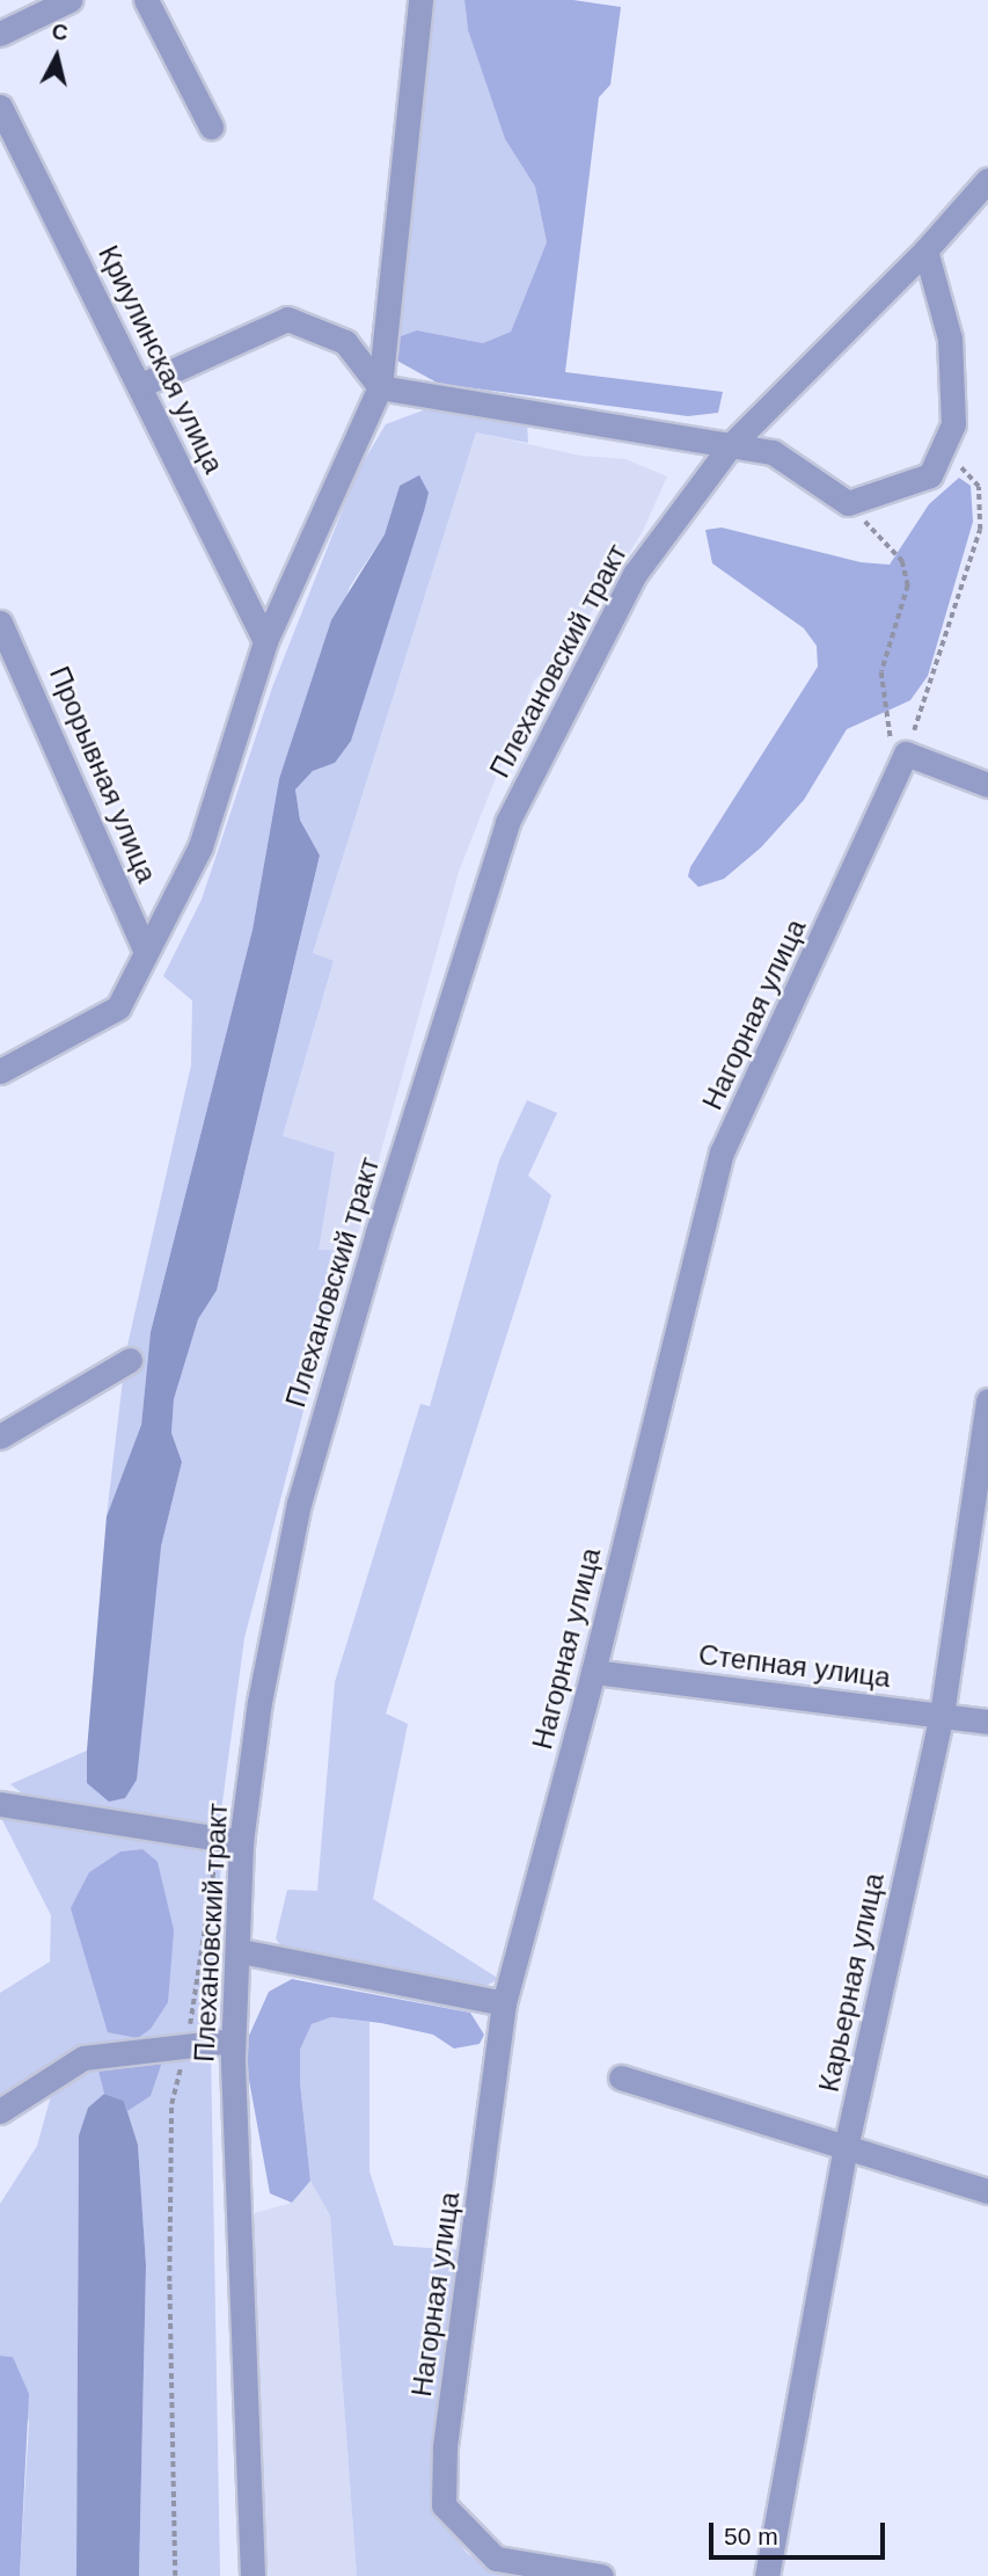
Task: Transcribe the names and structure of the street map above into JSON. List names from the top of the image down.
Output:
{
  "streets": {
    "street": [
      "Криулинская улица",
      "Плехановский тракт",
      "Прорывная улица",
      "Нагорная улица",
      "Степная улица",
      "Карьерная улица"
    ]
  },
  "crossings": [
    ["Нагорная улица", "Степная улица"],
    ["Степная улица", "Карьерная улица"]
  ],
  "scale_bar": "50 m",
  "north": "top"
}
